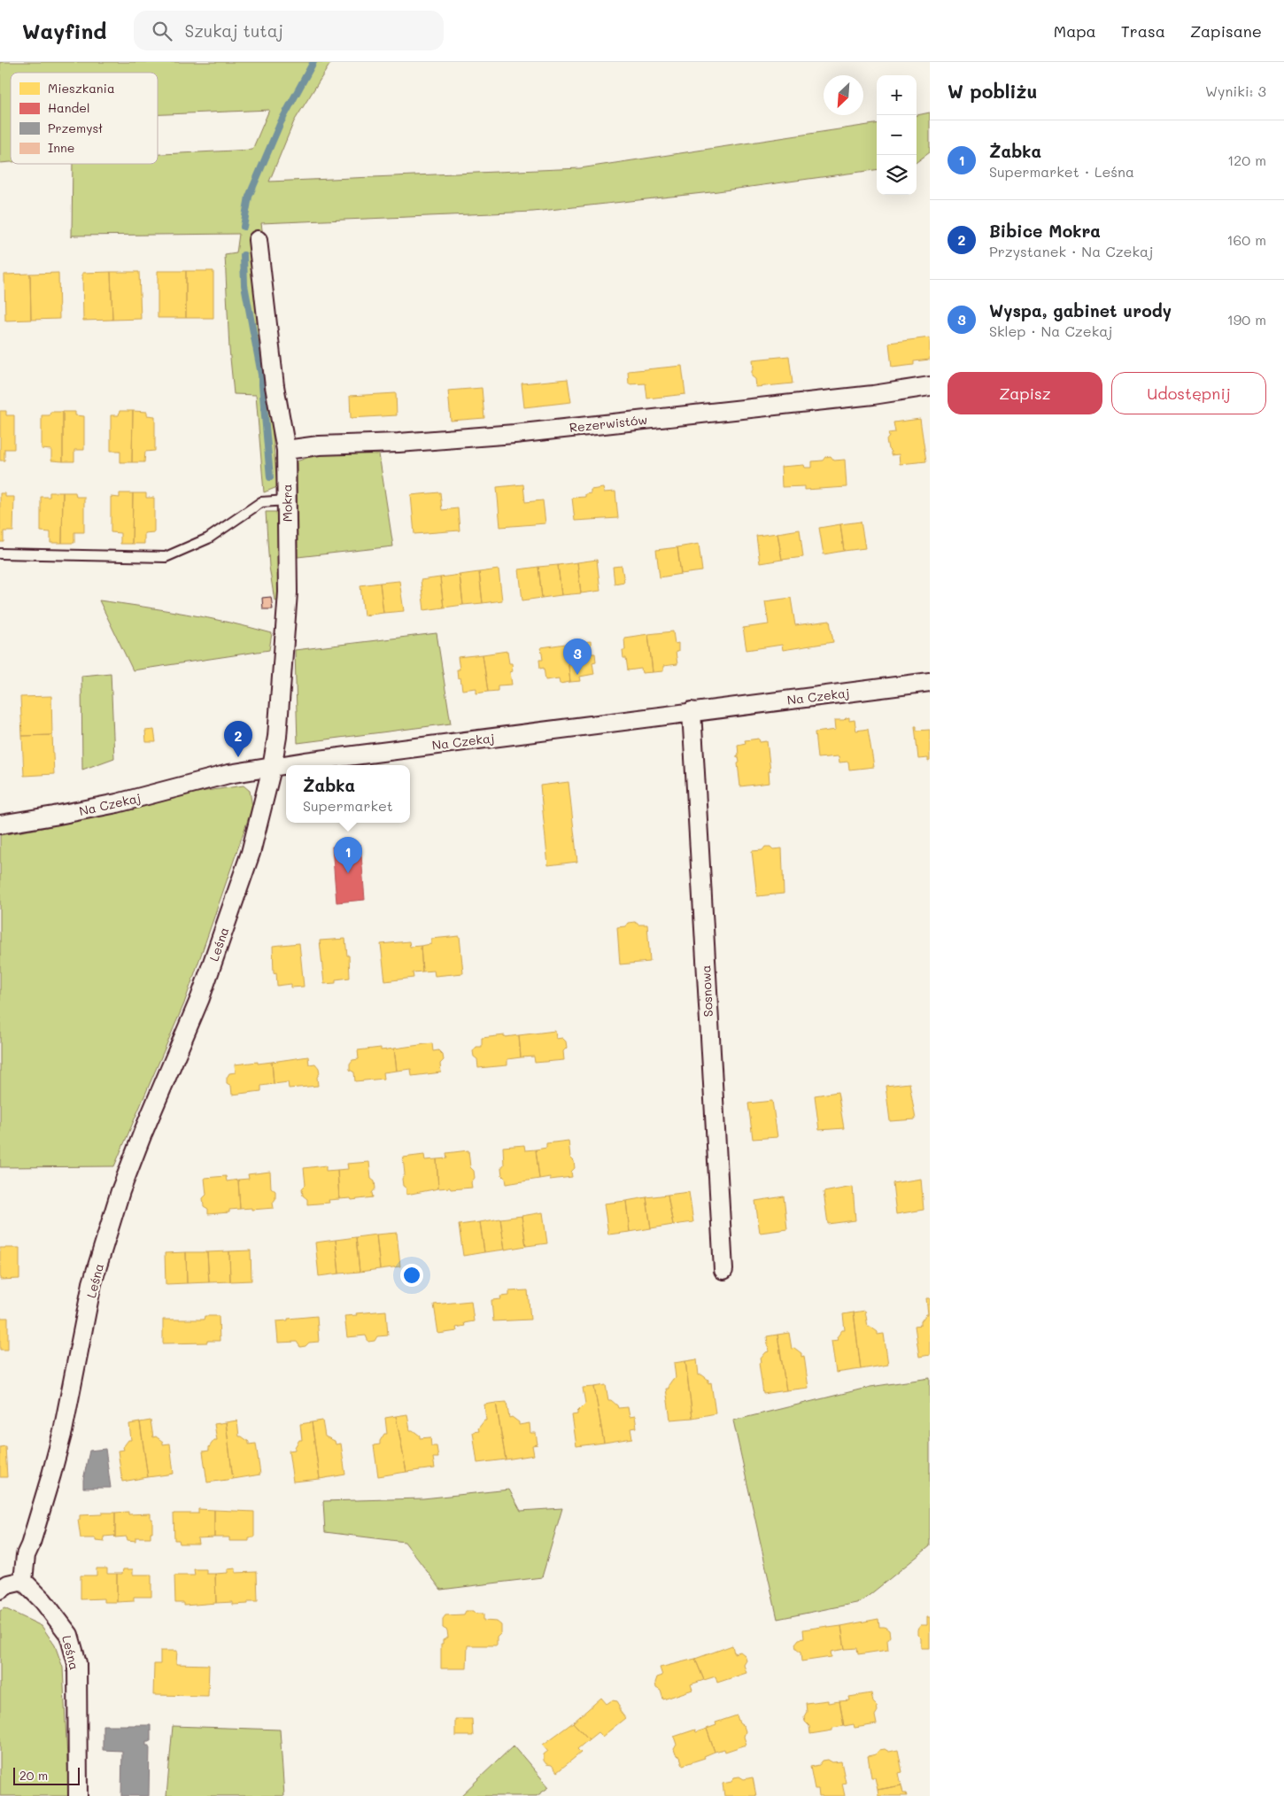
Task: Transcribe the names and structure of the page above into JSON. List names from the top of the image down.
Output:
{
  "streets": {
    "street": [
      "Rezerwistów",
      "Mokra",
      "Na Czekaj",
      "Leśna",
      "Sosnowa"
    ]
  },
  "crossings": [
    ["Rezerwistów", "Mokra"],
    ["Mokra", "Na Czekaj"],
    ["Mokra", "Leśna"],
    ["Na Czekaj", "Leśna"],
    ["Na Czekaj", "Sosnowa"]
  ],
  "legend": [
    "Mieszkania",
    "Handel",
    "Przemysł",
    "Inne"
  ],
  "scale_bar": "20 m",
  "north": "bottom left",
  "page": {
    "header": "Wayfind",
    "search": "Szukaj tutaj",
    "nav": ["Mapa", "Trasa", "Zapisane"],
    "heading": ["W pobliżu", "Wyniki: 3"],
    "map_buttons": ["+", "−"],
    "list": [
      {
        "mark": "1",
        "name": "Żabka",
        "note": "Supermarket · Leśna",
        "value": "120 m"
      },
      {
        "mark": "2",
        "name": "Bibice Mokra",
        "note": "Przystanek · Na Czekaj",
        "value": "160 m"
      },
      {
        "mark": "3",
        "name": "Wyspa, gabinet urody",
        "note": "Sklep · Na Czekaj",
        "value": "190 m"
      }
    ],
    "buttons": ["Zapisz", "Udostępnij"],
    "pins": ["3", "2", "1"],
    "popup": ["Żabka", "Supermarket"],
    "scale": "20 m"
  }
}
